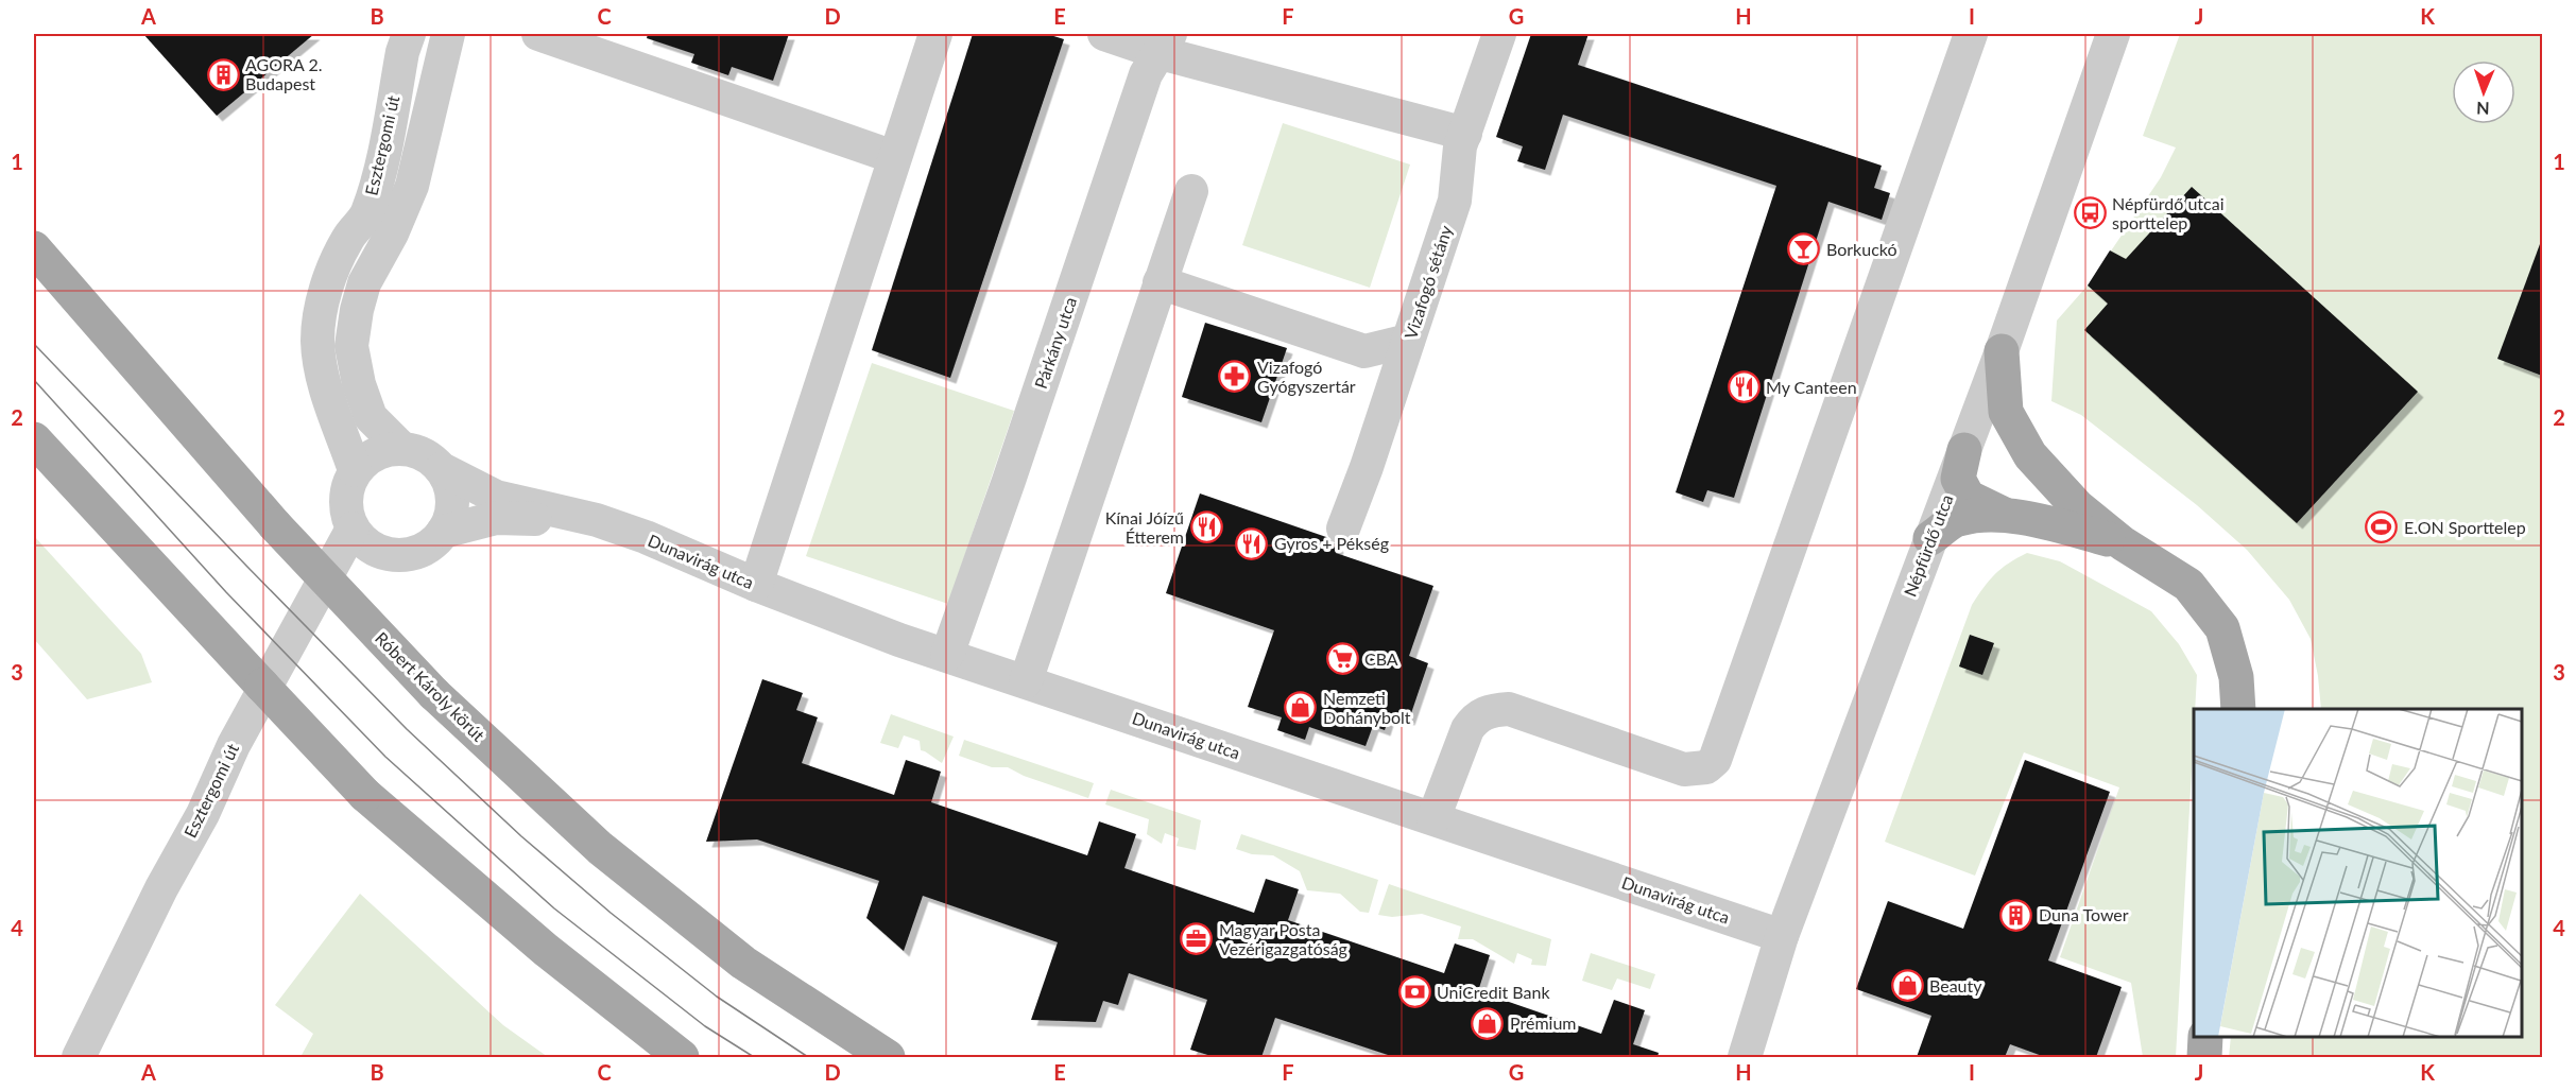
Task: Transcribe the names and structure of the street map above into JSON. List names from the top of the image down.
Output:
{
  "streets": {
    "main road": ["Róbert Károly körút"],
    "street": [
      "Esztergomi út",
      "Vizafogó sétány",
      "Párkány utca",
      "Népfürdő utca",
      "Dunavirág utca"
    ]
  },
  "crossings": [
    ["Esztergomi út", "Dunavirág utca"],
    ["Párkány utca", "Dunavirág utca"],
    ["Népfürdő utca", "Dunavirág utca"]
  ],
  "places": {
    "building": ["AGORA 2. Budapest", "Duna Tower"],
    "bus stop": ["Népfürdő utcai sporttelep"],
    "bar": ["Borkuckó"],
    "pharmacy": ["Vizafogó Gyógyszertár"],
    "restaurant": ["My Canteen", "Kínai Jóízű Étterem", "Gyros + Pékség"],
    "sports": ["E.ON Sporttelep"],
    "supermarket": ["CBA"],
    "shop": ["Nemzeti Dohánybolt", "Beauty", "Prémium"],
    "office": ["Magyar Posta Vezérigazgatóság"],
    "bank": ["UniCredit Bank"]
  },
  "north": "bottom",
  "grid": {
    "columns": [
      "A",
      "B",
      "C",
      "D",
      "E",
      "F",
      "G",
      "H",
      "I",
      "J",
      "K"
    ],
    "rows": [
      "1",
      "2",
      "3",
      "4"
    ]
  }
}
